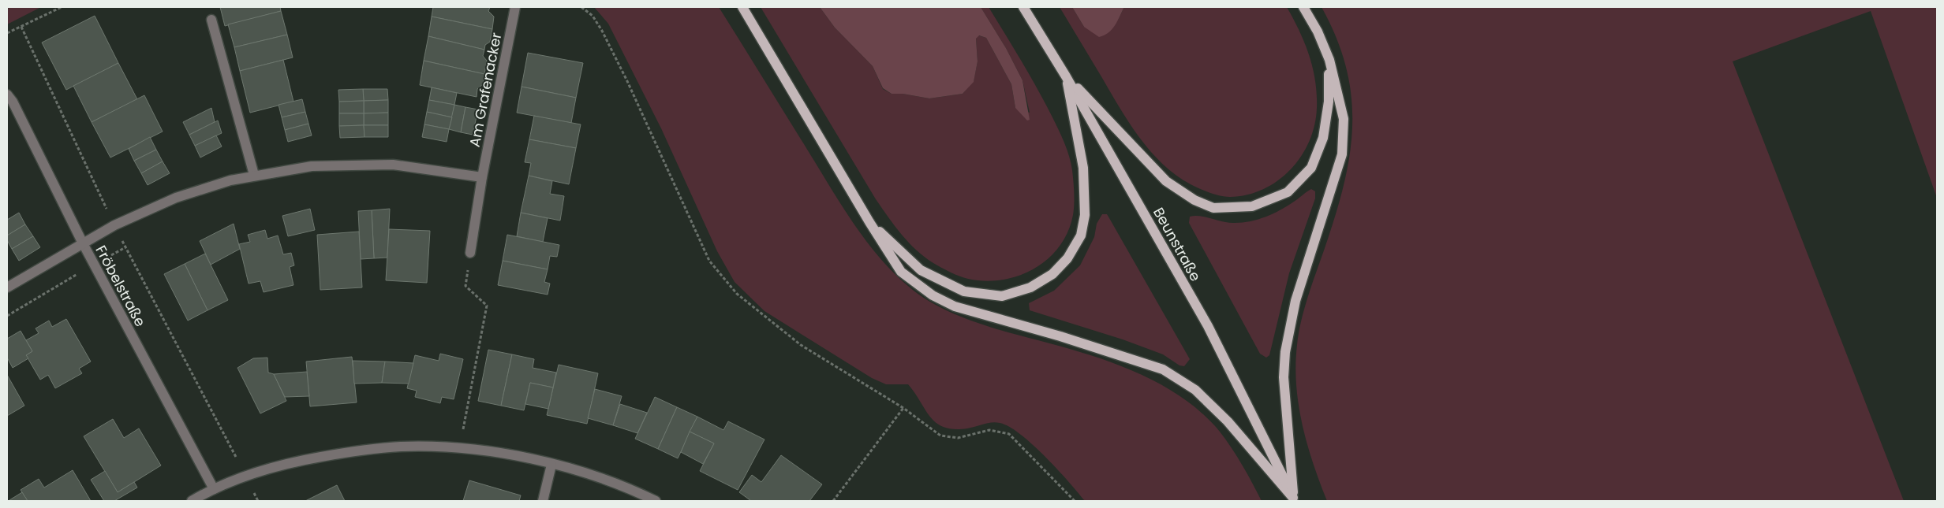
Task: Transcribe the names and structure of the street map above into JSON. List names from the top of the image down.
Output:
{
  "streets": {
    "main road": ["Beunstraße"],
    "street": ["Am Grafenacker", "Fröbelstraße"]
  }
}
